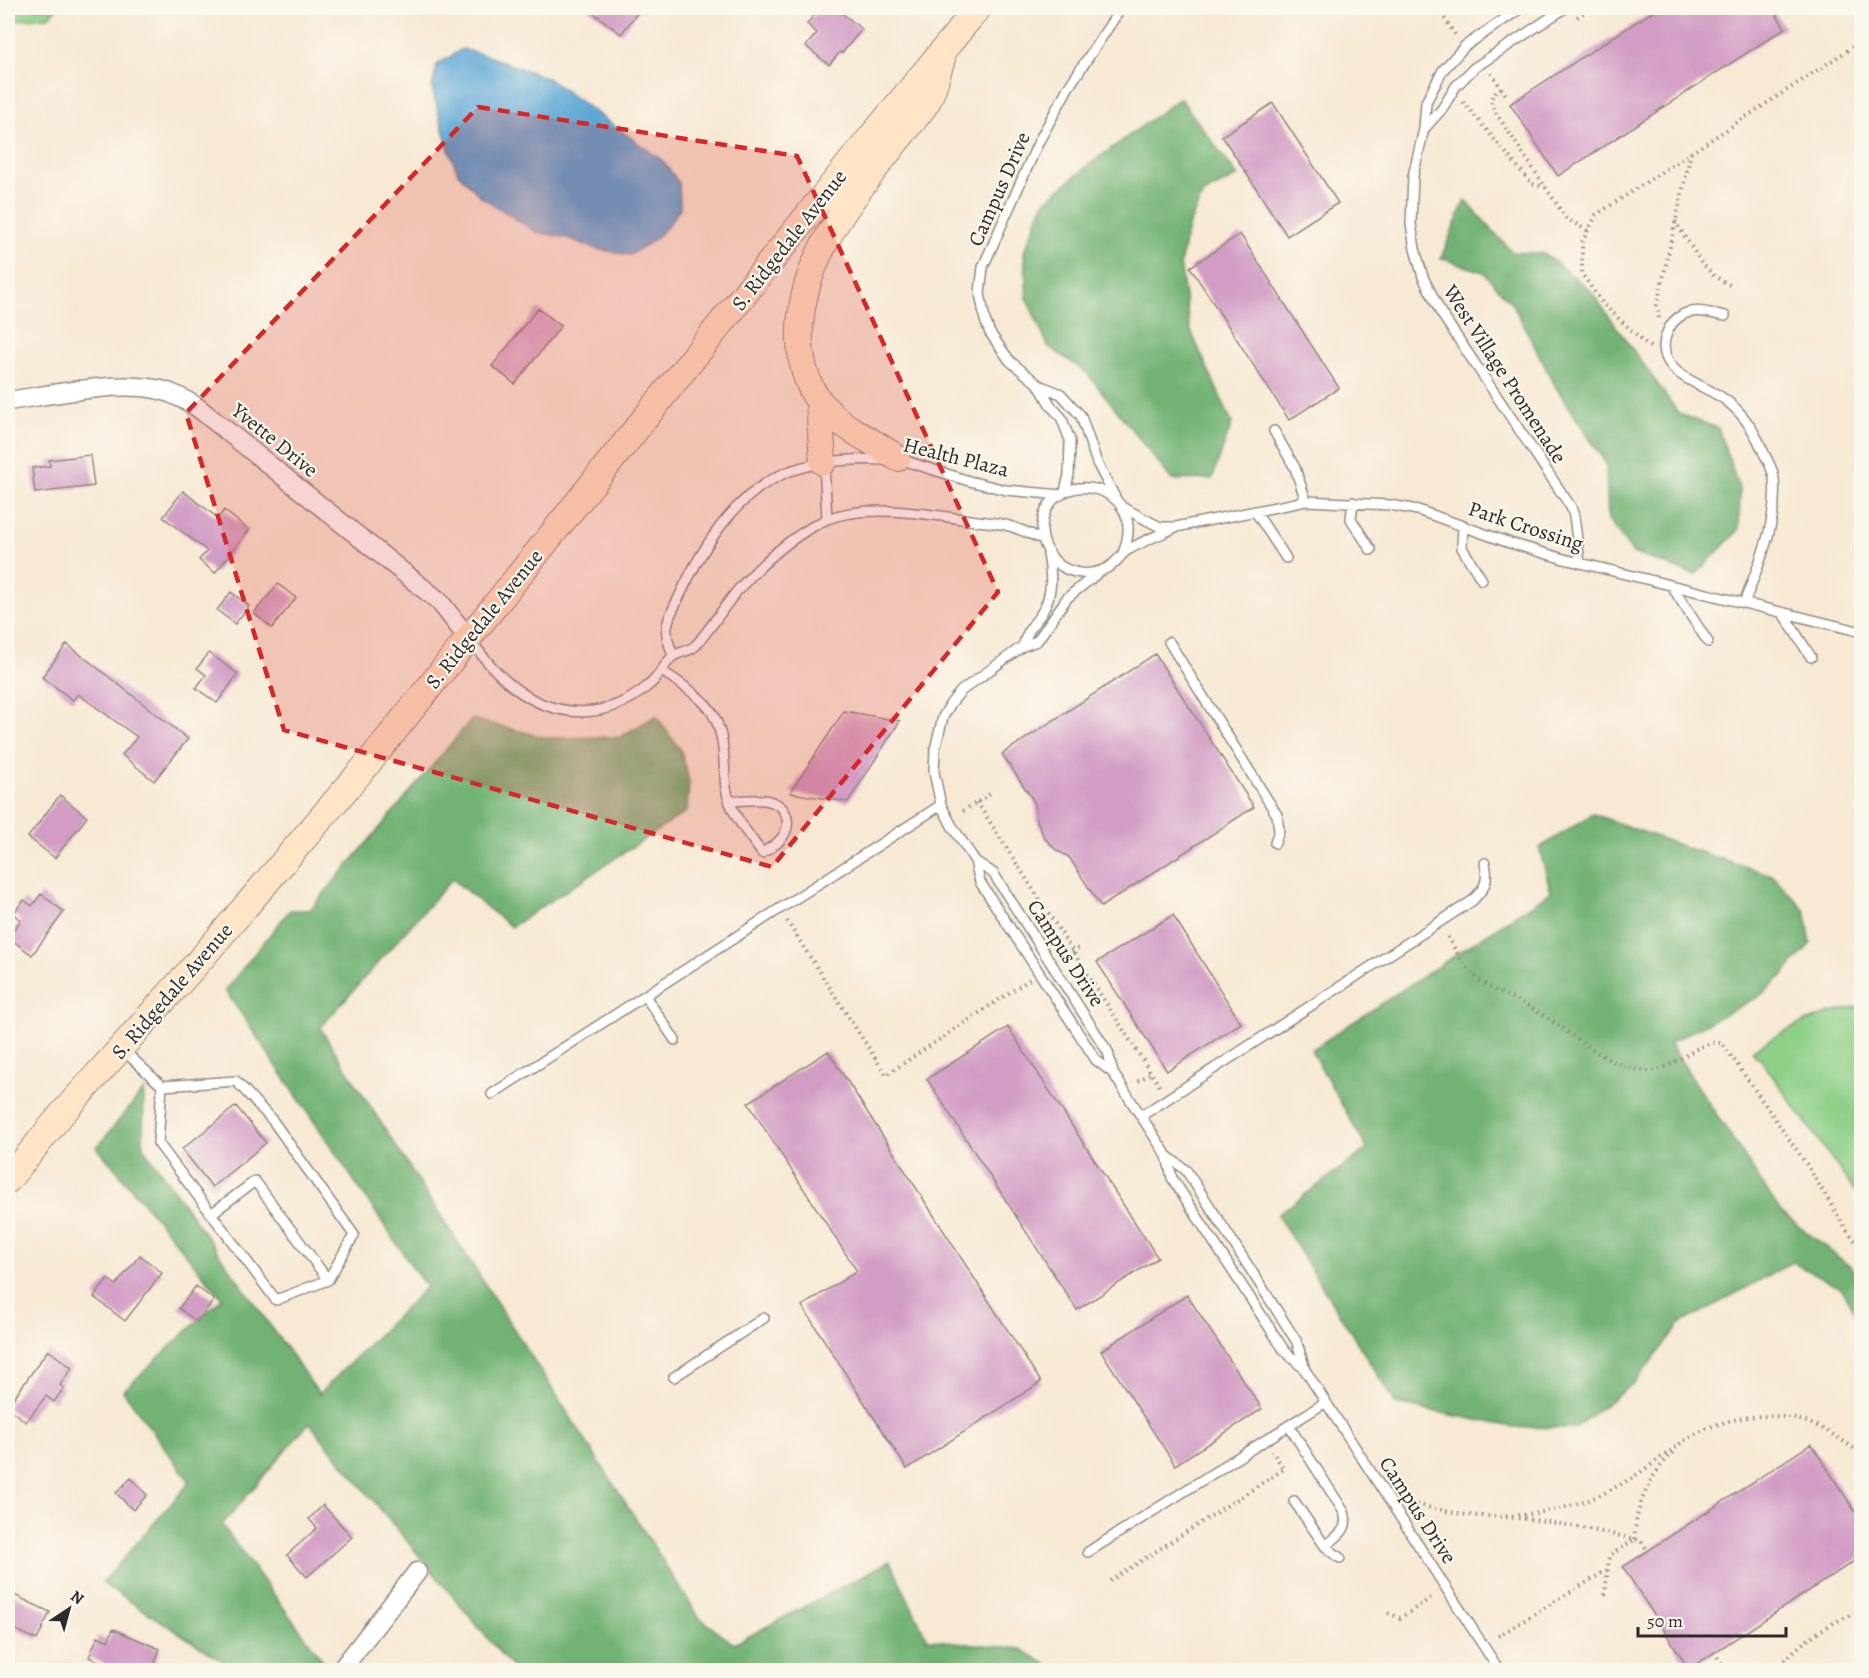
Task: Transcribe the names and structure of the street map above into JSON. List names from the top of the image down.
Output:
{
  "streets": {
    "main road": ["S. Ridgedale Avenue"],
    "street": ["Yvette Drive"],
    "lane": [
      "Campus Drive",
      "West Village Promenade",
      "Health Plaza",
      "Park Crossing"
    ]
  },
  "crossings": [
    ["Campus Drive", "Health Plaza"],
    ["Campus Drive", "Park Crossing"],
    ["S. Ridgedale Avenue", "Yvette Drive"],
    ["West Village Promenade", "Park Crossing"],
    ["Health Plaza", "Park Crossing"]
  ],
  "scale_bar": "50 m",
  "north": "top right"
}
